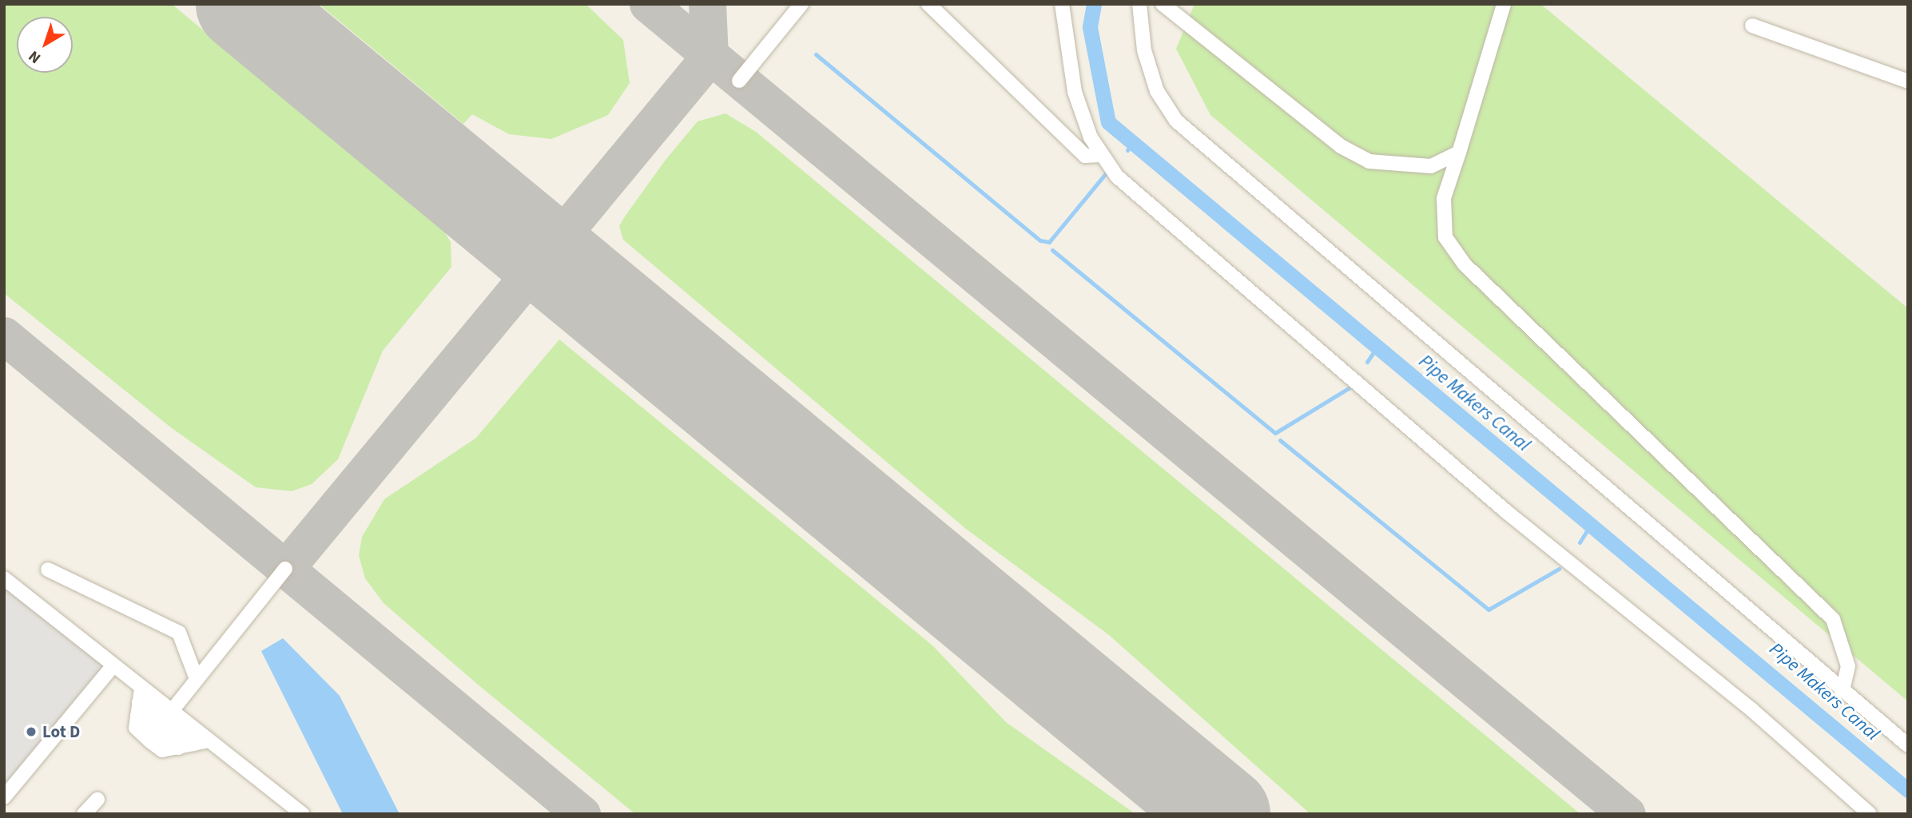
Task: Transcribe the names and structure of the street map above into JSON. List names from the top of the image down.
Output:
{
  "water": ["Pipe Makers Canal"],
  "places": ["Lot D"],
  "north": "bottom left"
}
